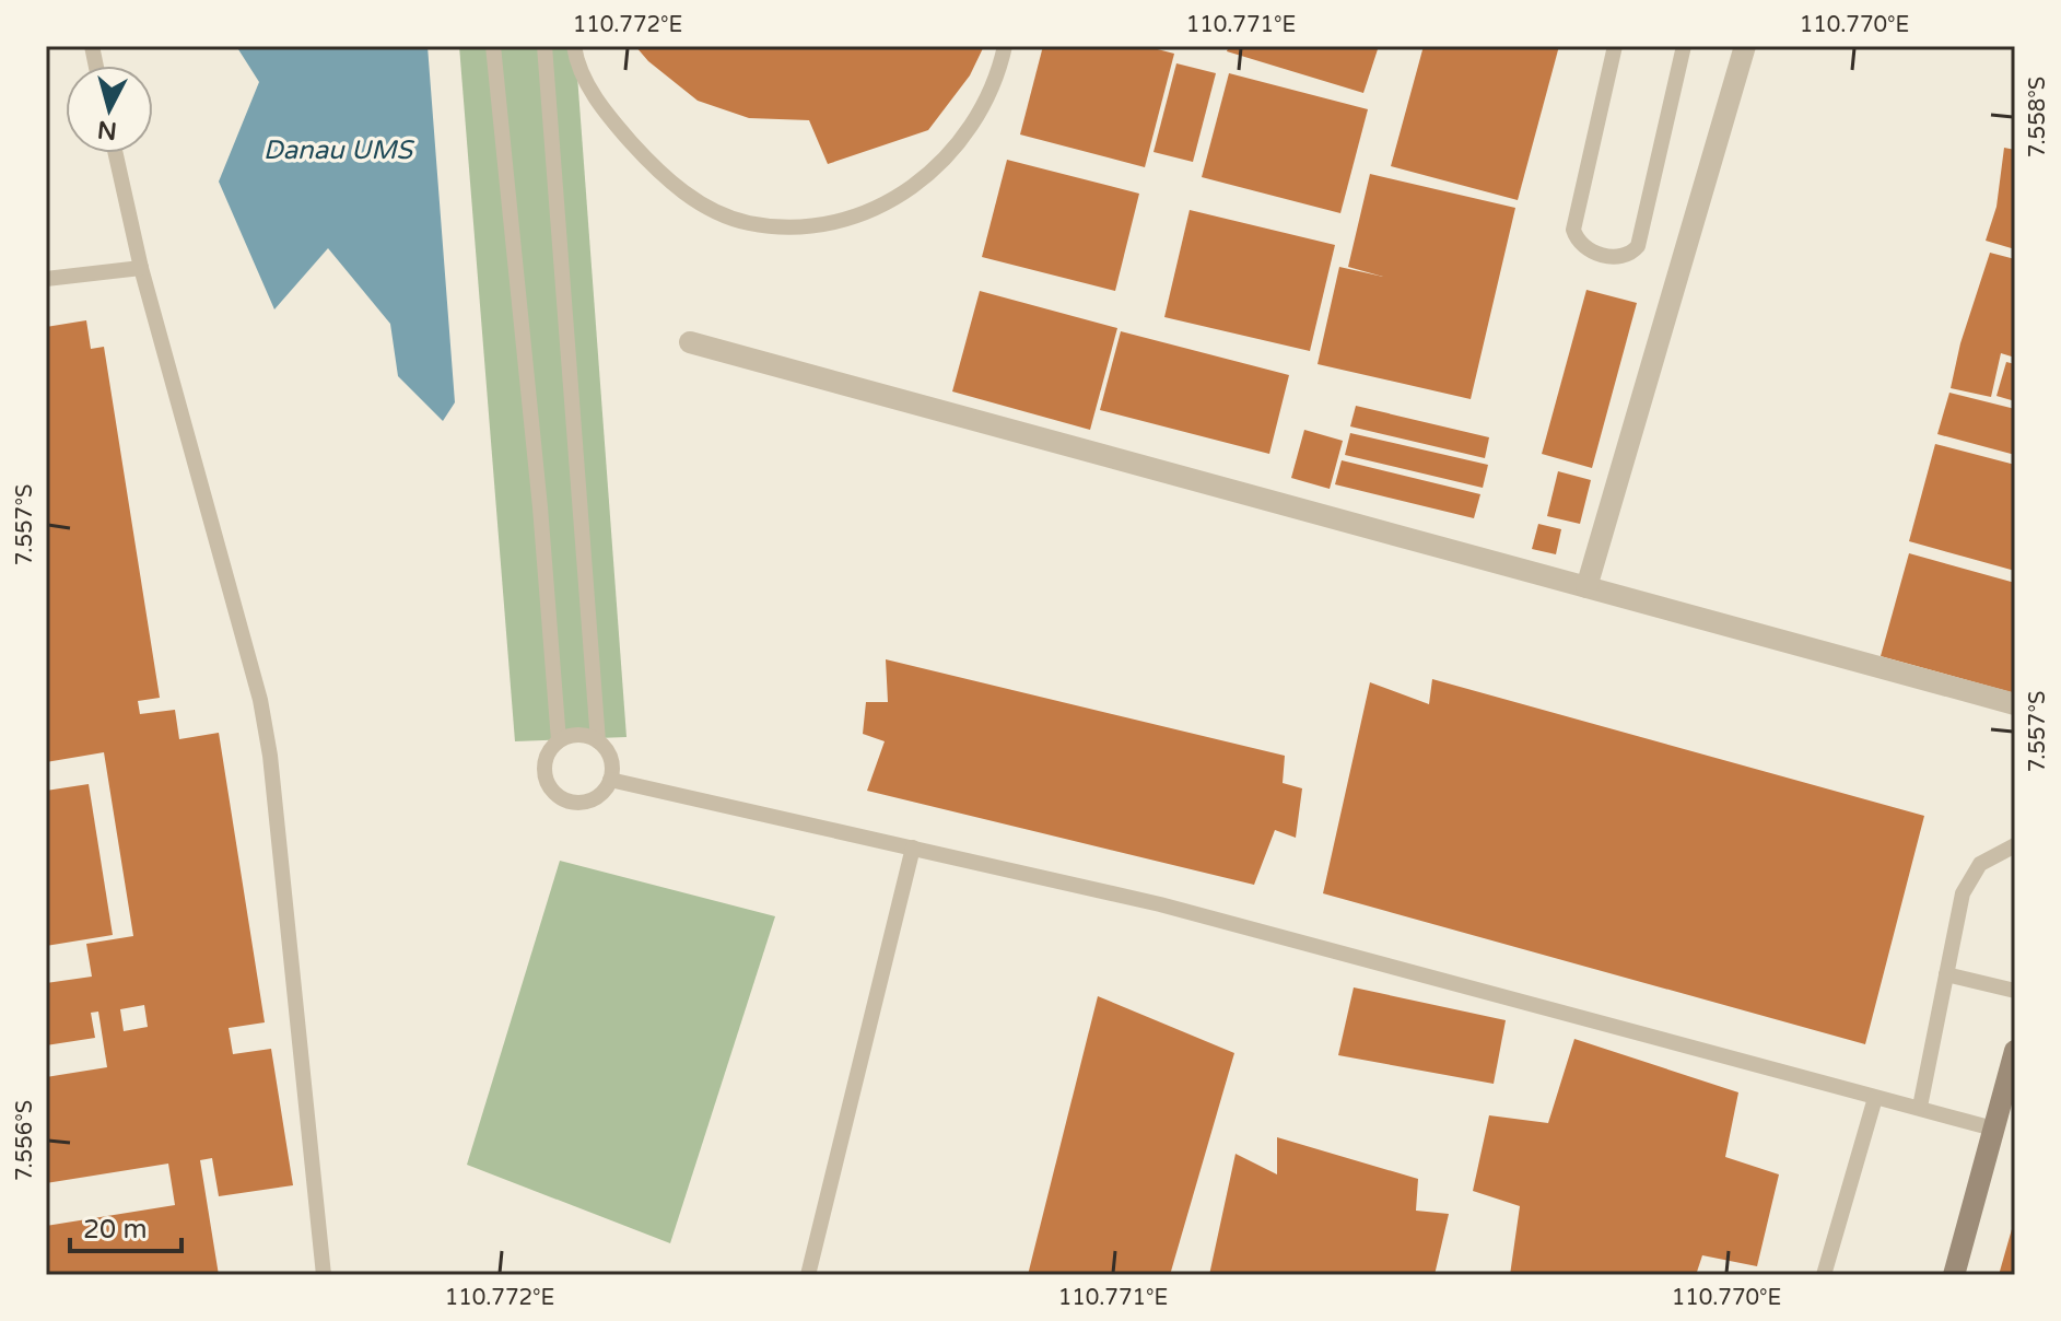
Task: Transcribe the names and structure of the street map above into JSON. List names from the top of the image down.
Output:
{
  "water": ["Danau UMS"],
  "scale_bar": "20 m",
  "north": "bottom",
  "coordinates": [
    "110.772°E",
    "110.771°E",
    "110.770°E",
    "7.558°S",
    "7.557°S",
    "7.556°S"
  ]
}
